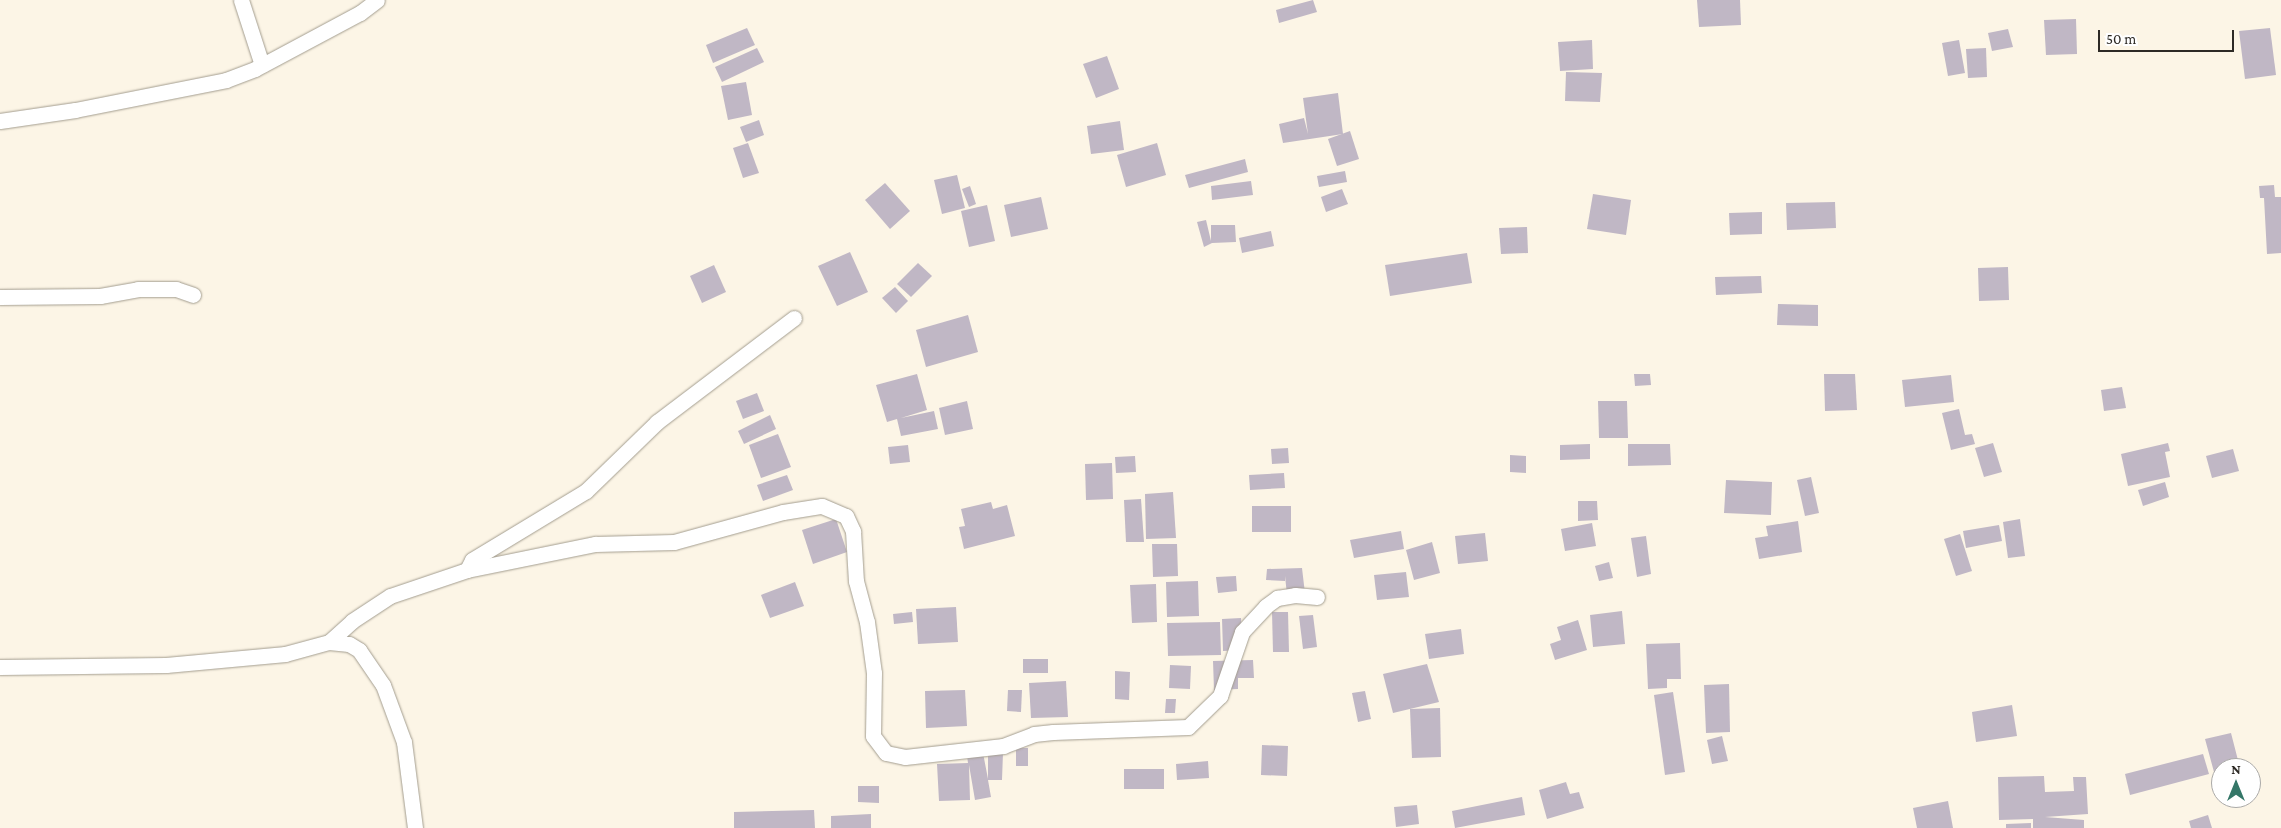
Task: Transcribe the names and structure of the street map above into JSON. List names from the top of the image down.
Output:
{
  "scale_bar": "50 m",
  "north": "top"
}
